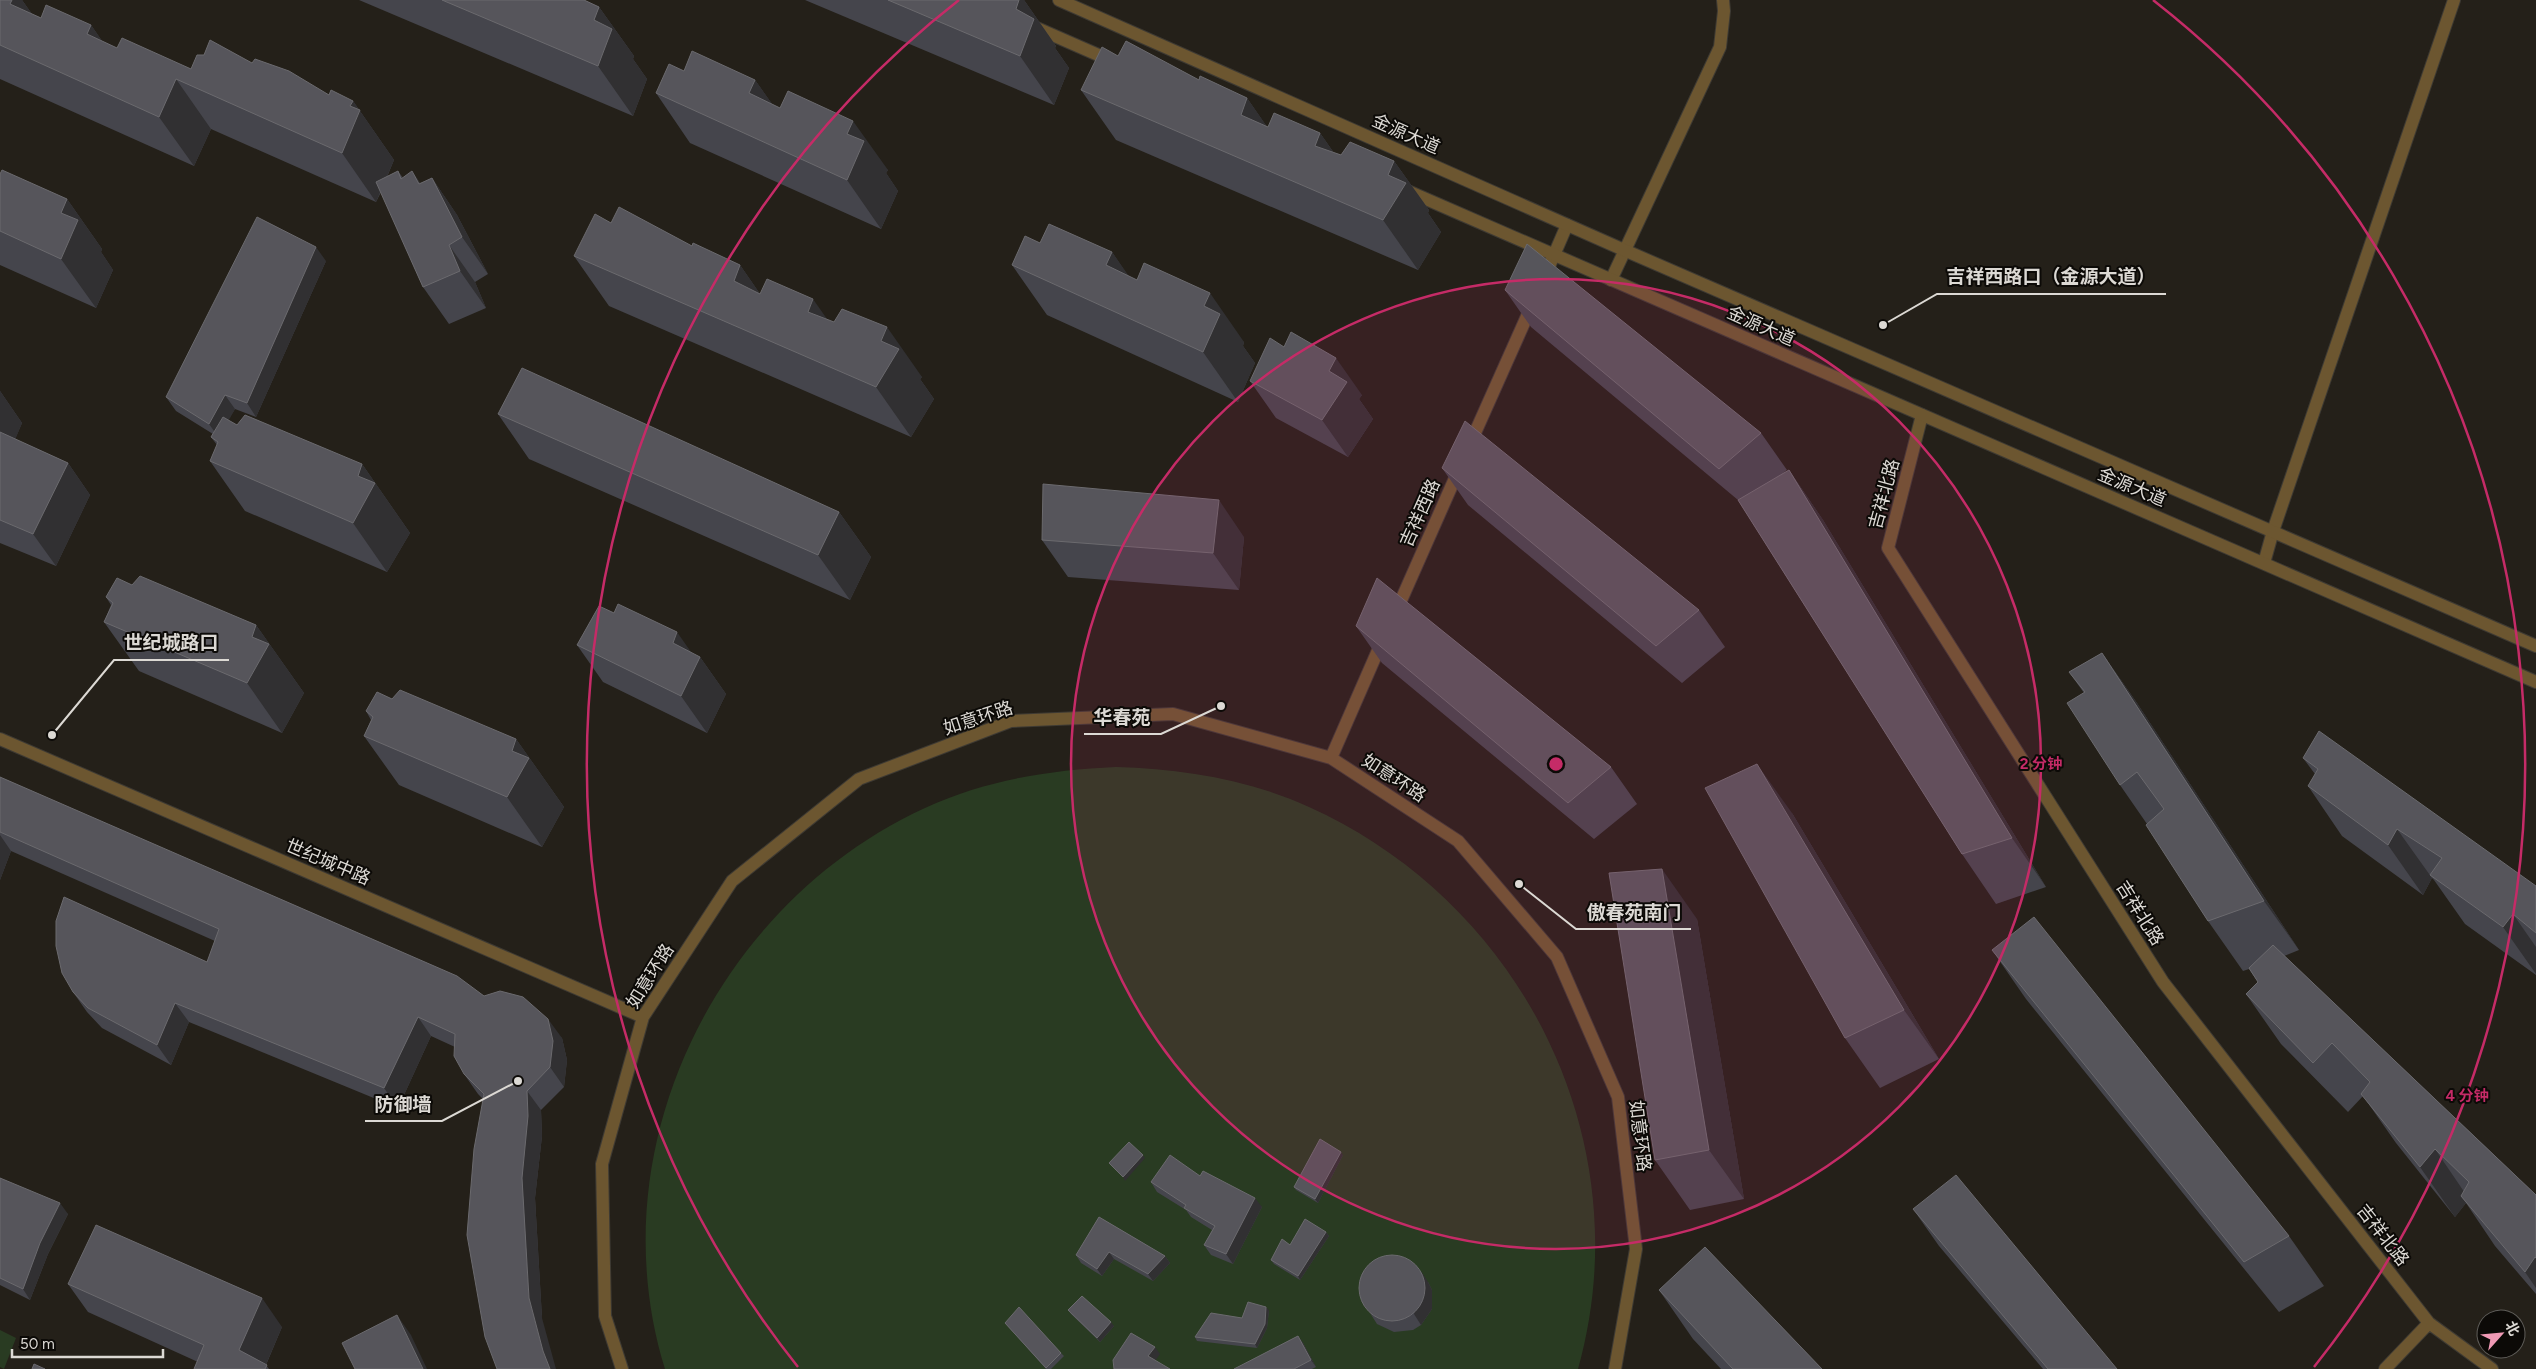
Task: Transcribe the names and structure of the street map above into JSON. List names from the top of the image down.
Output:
{
  "streets": {
    "street": [
      "金源大道",
      "吉祥北路",
      "吉祥西路",
      "如意环路",
      "世纪城中路"
    ]
  },
  "crossings": [
    ["金源大道", "吉祥北路"],
    ["金源大道", "吉祥西路"],
    ["吉祥西路", "如意环路"],
    ["如意环路", "世纪城中路"]
  ],
  "places": [
    "吉祥西路口（金源大道）",
    "华春苑",
    "世纪城路口",
    "傲春苑南门",
    "防御墙"
  ],
  "scale_bar": "50 m",
  "north": "top right",
  "rings": ["2 分钟", "4 分钟"]
}
